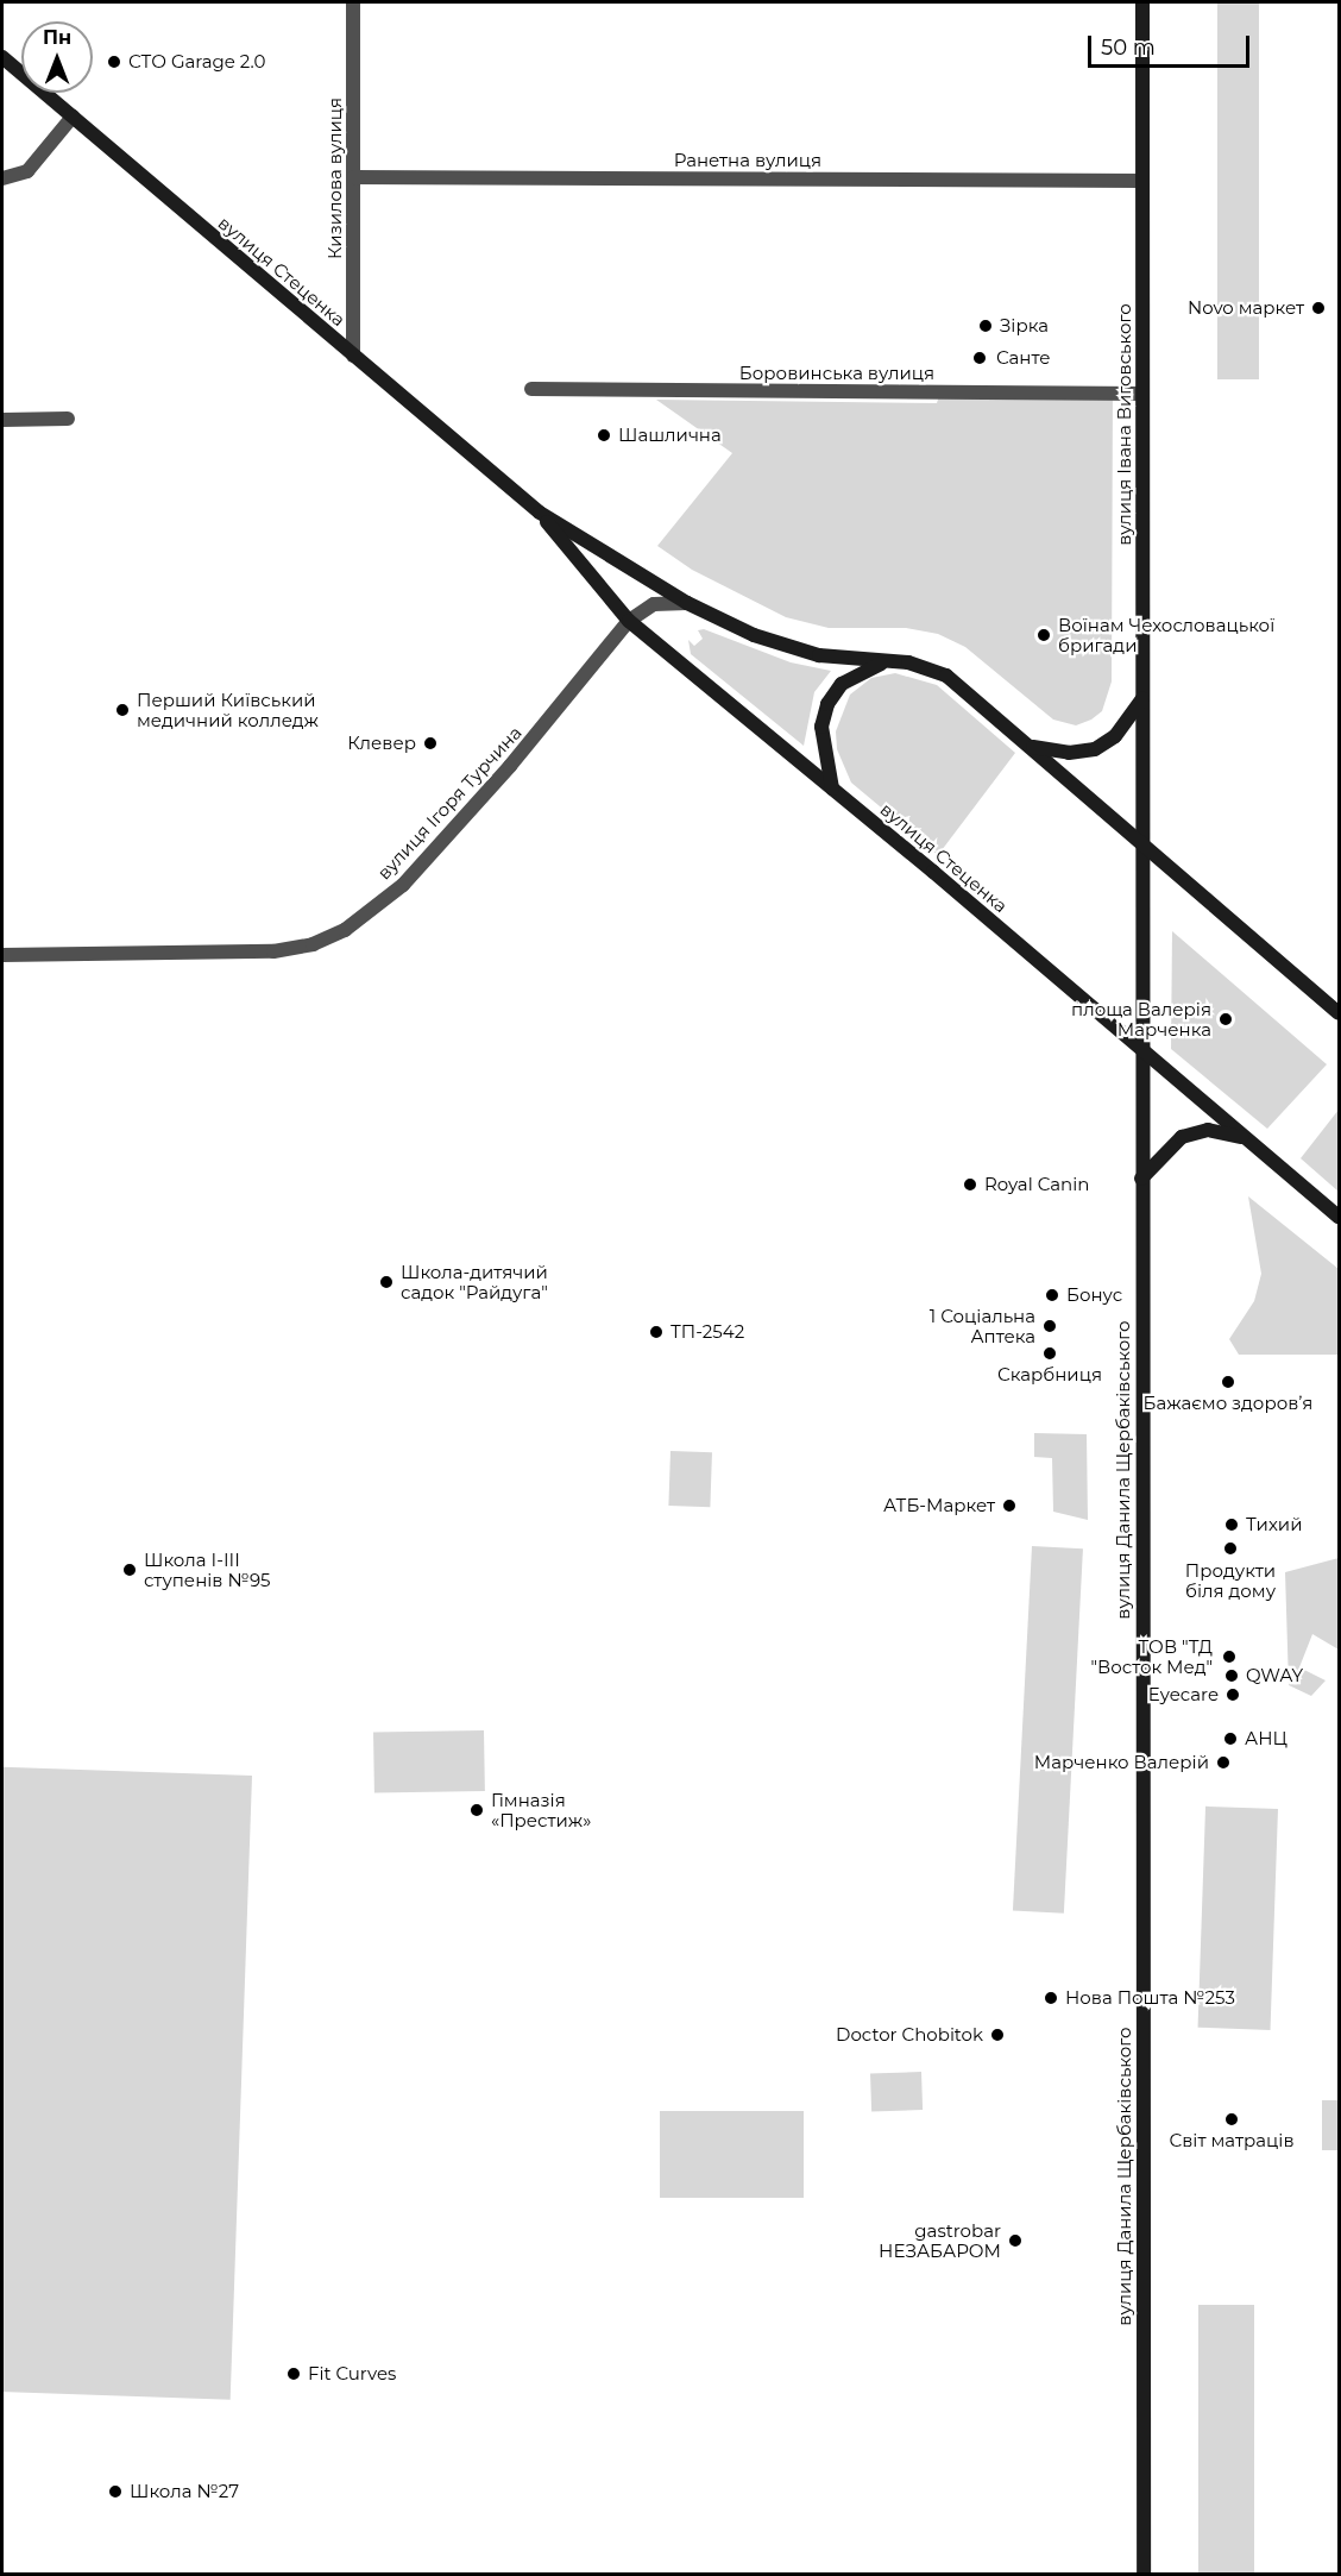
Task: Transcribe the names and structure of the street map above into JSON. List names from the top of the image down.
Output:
{
  "streets": {
    "main road": ["вулиця Стеценка", "вулиця Івана Виговського", "вулиця Данила Щербаківського"],
    "street": [
      "Ранетна вулиця",
      "Кизилова вулиця",
      "Боровинська вулиця",
      "вулиця Ігоря Турчина"
    ]
  },
  "crossings": [
    ["Ранетна вулиця", "Кизилова вулиця"],
    ["Ранетна вулиця", "вулиця Івана Виговського"],
    ["Кизилова вулиця", "вулиця Стеценка"],
    ["вулиця Стеценка", "вулиця Івана Виговського"],
    ["вулиця Стеценка", "вулиця Ігоря Турчина"],
    ["вулиця Стеценка", "вулиця Данила Щербаківського"],
    ["Боровинська вулиця", "вулиця Івана Виговського"]
  ],
  "places": [
    "СТО Garage 2.0",
    "Novo маркет",
    "Зірка",
    "Санте",
    "Шашлична",
    "Воїнам Чехословацької бригади",
    "Перший Київський медичний колледж",
    "Клевер",
    "площа Валерія Марченка",
    "Royal Canin",
    "Школа-дитячий садок \"Райдуга\"",
    "Бонус",
    "1 Соціальна Аптека",
    "ТП-2542",
    "Скарбниця",
    "Бажаємо здоровʼя",
    "АТБ-Маркет",
    "Тихий",
    "Продукти біля дому",
    "Школа І-ІІІ ступенів №95",
    "ТОВ \"ТД \"Восток Мед\"",
    "QWAY",
    "Eyecare",
    "АНЦ",
    "Марченко Валерій",
    "Гімназія «Престиж»",
    "Нова Пошта №253",
    "Doctor Chobitok",
    "Світ матраців",
    "gastrobar НЕЗАБАРОМ",
    "Fit Curves",
    "Школа №27"
  ],
  "scale_bar": "50 m",
  "north": "top"
}
